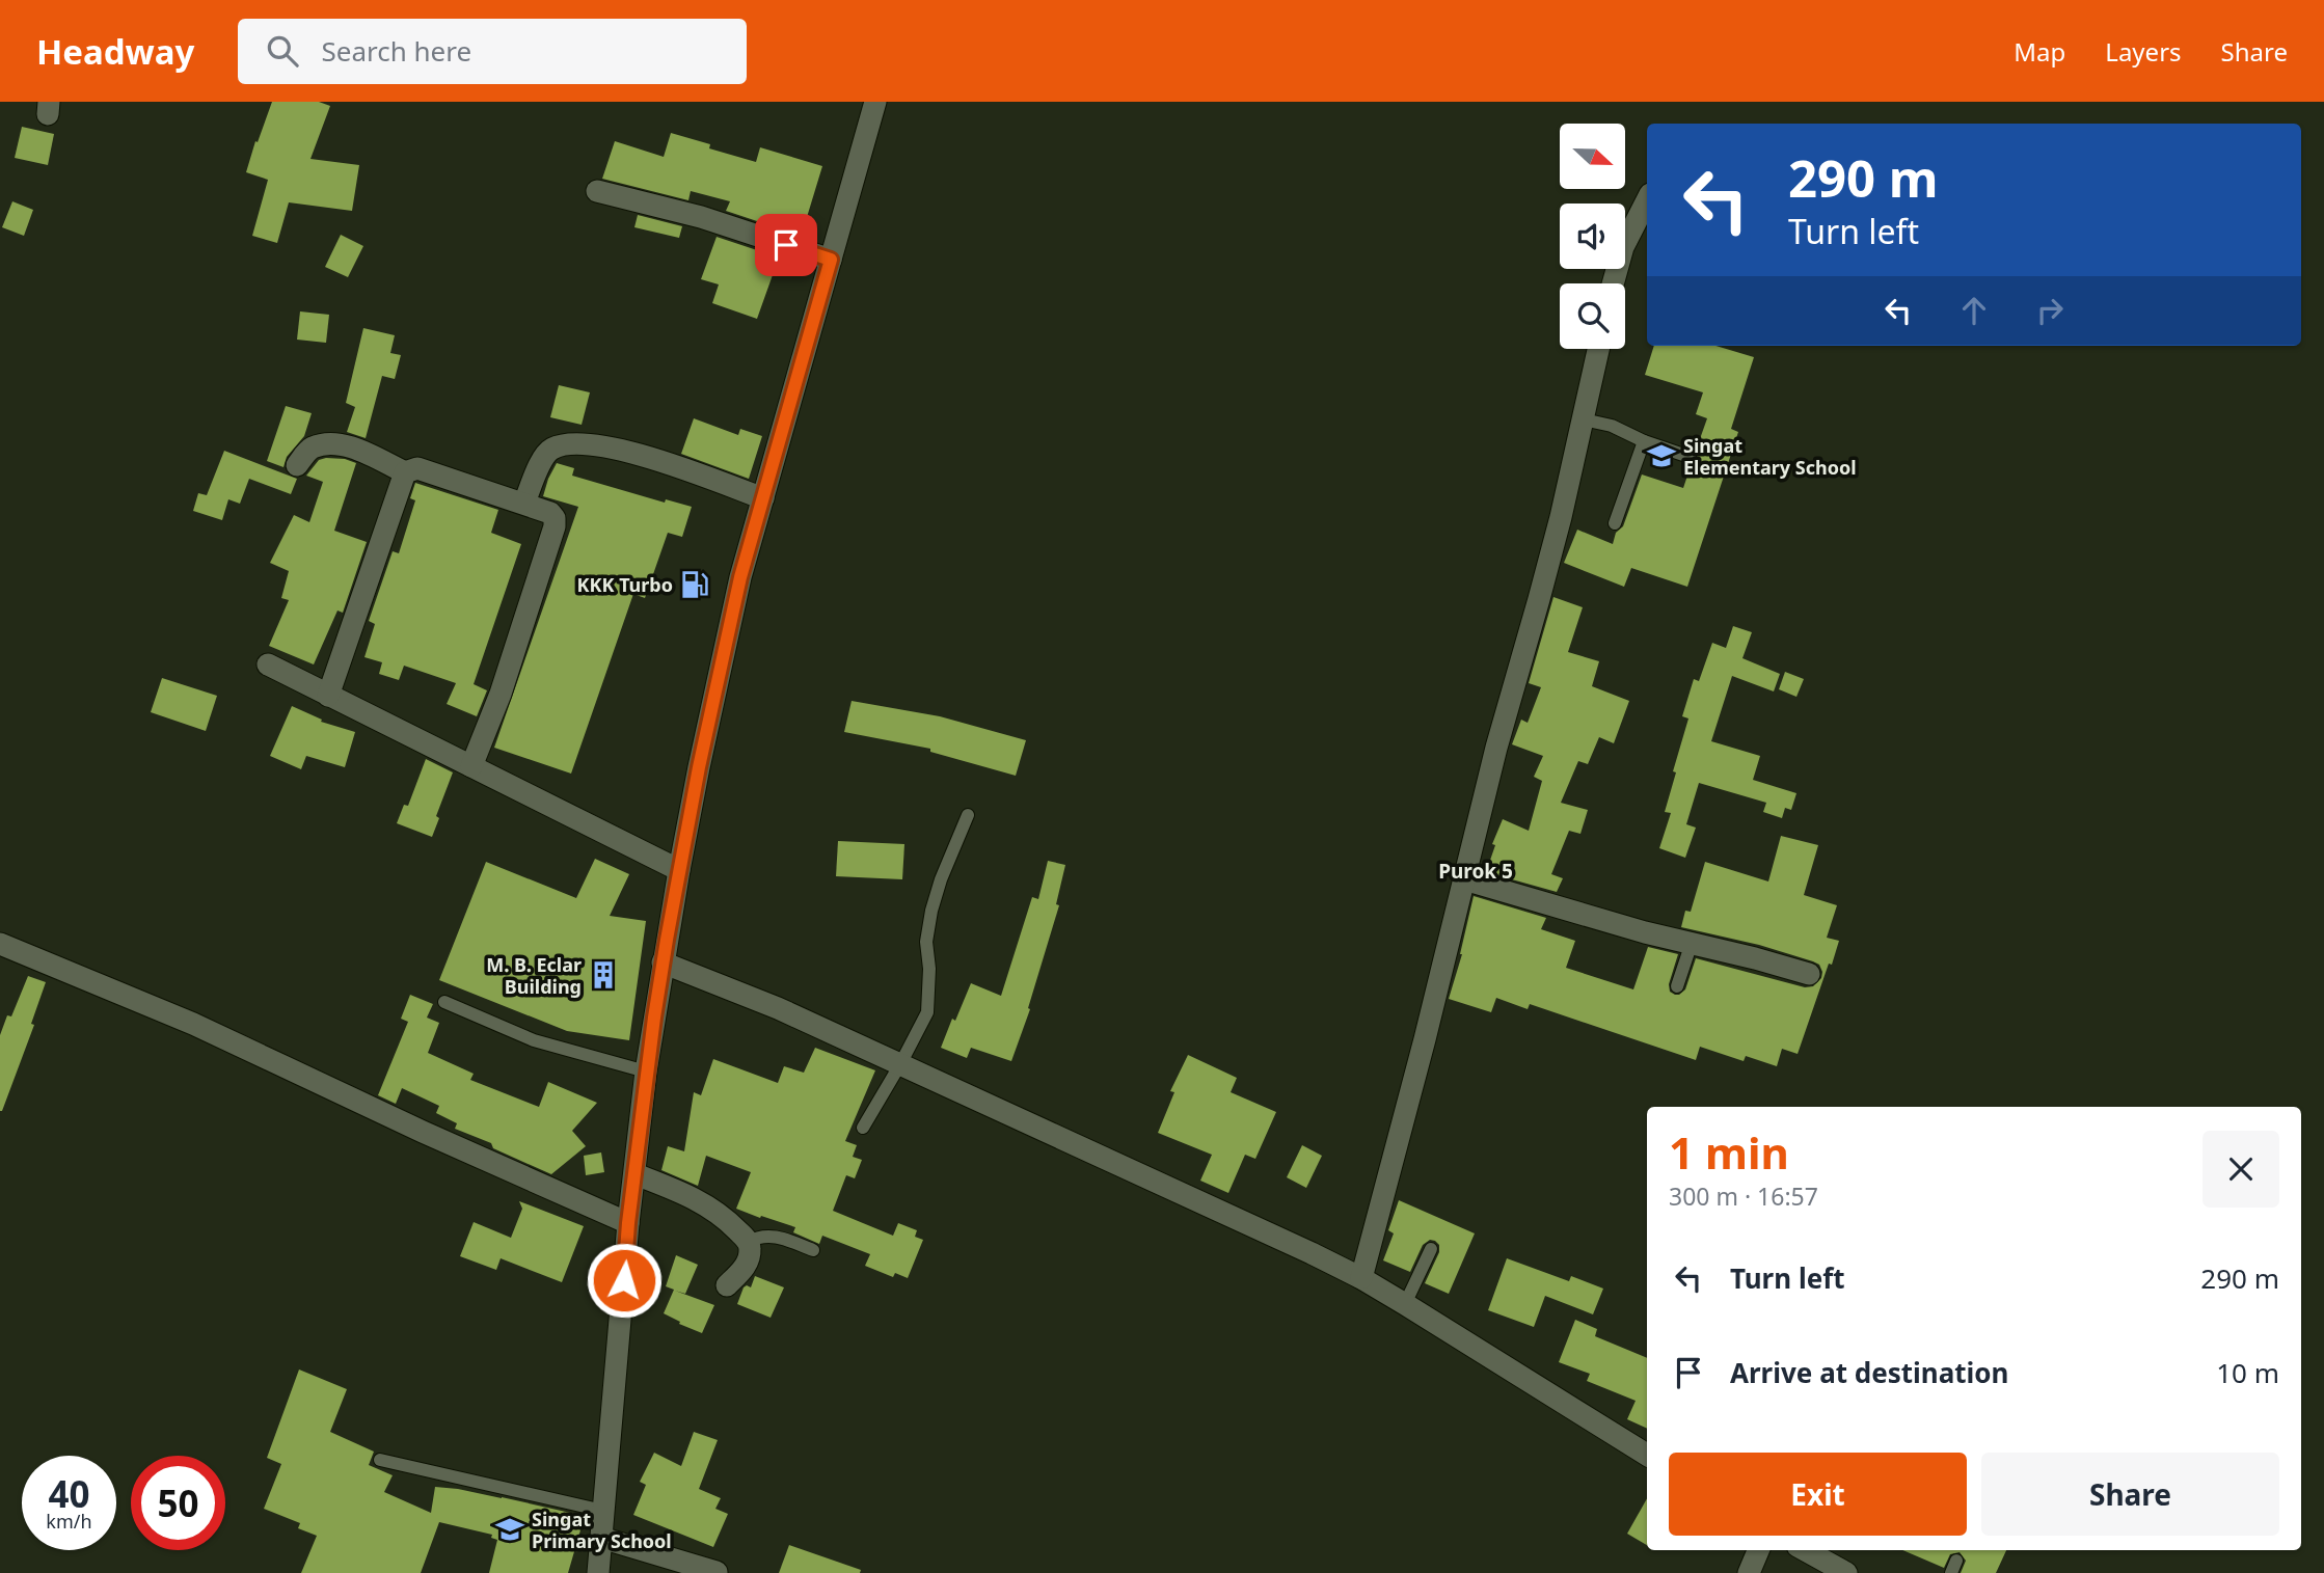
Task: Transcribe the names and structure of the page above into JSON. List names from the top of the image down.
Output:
{
  "districts": ["Purok 5"],
  "places": {
    "school or university": ["Singat Elementary School", "Singat Primary School"],
    "fuel station": ["KKK Turbo"],
    "building": ["M. B. Eclar Building"]
  },
  "north": "right",
  "page": {
    "header": "Headway",
    "search": "Search here",
    "nav": ["Map", "Layers", "Share"],
    "turn": ["290 m", "Turn left"],
    "heading": ["1 min", "300 m · 16:57"],
    "list": [
      {
        "name": "Turn left",
        "value": "290 m"
      },
      {
        "name": "Arrive at destination",
        "value": "10 m"
      }
    ],
    "buttons": ["Exit", "Share"],
    "speed": "40 km/h",
    "limit": "50"
  }
}
